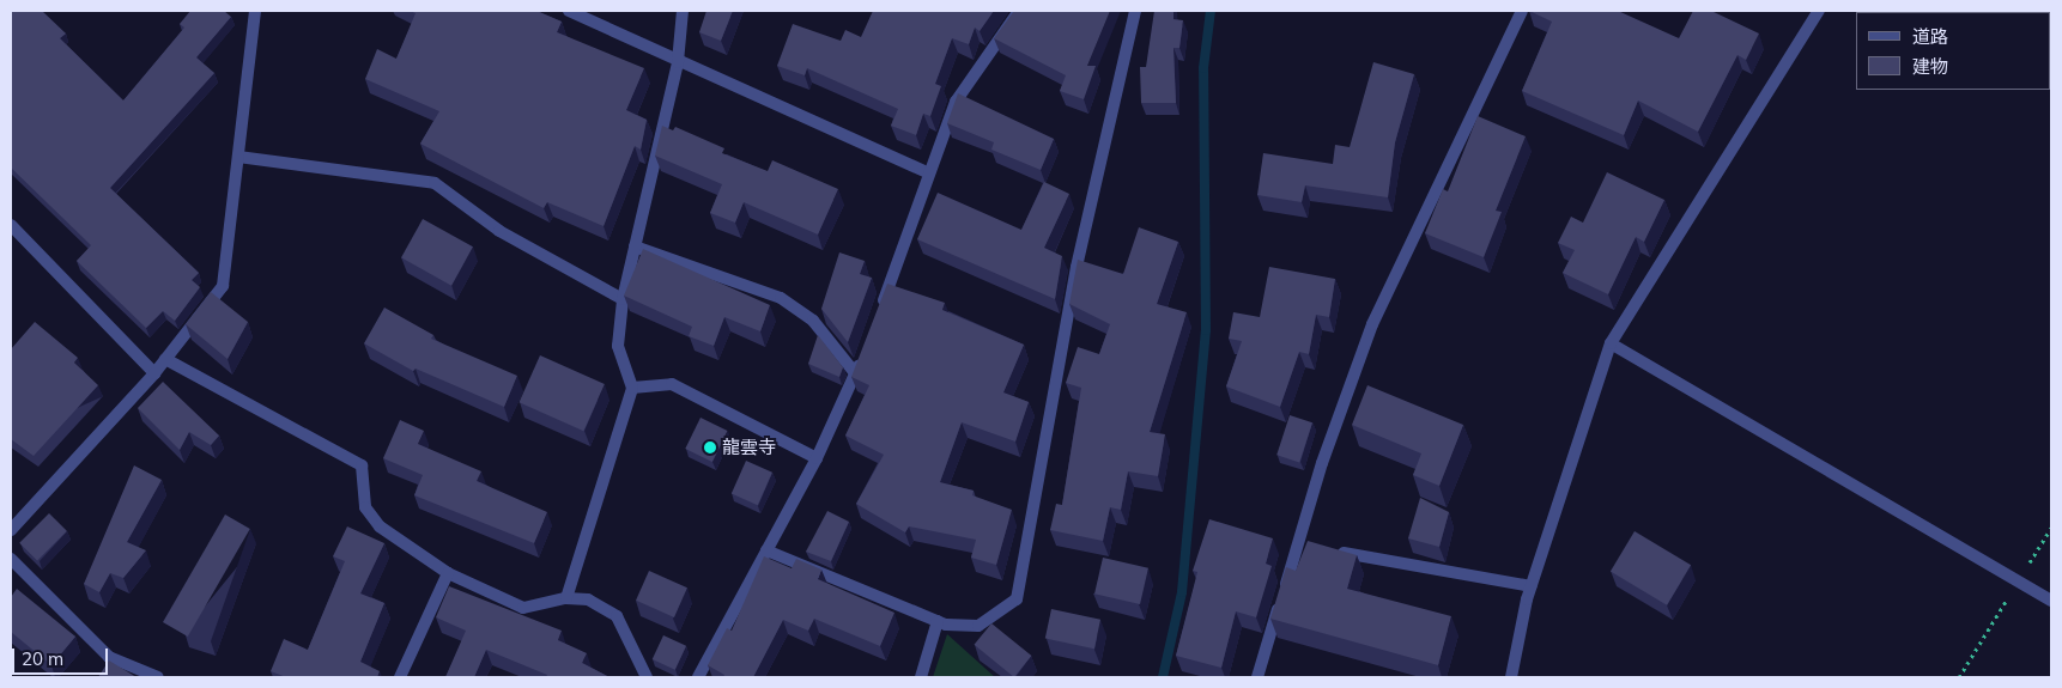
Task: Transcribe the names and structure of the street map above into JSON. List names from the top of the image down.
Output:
{
  "places": ["龍雲寺"],
  "legend": ["道路", "建物"],
  "scale_bar": "20 m"
}
